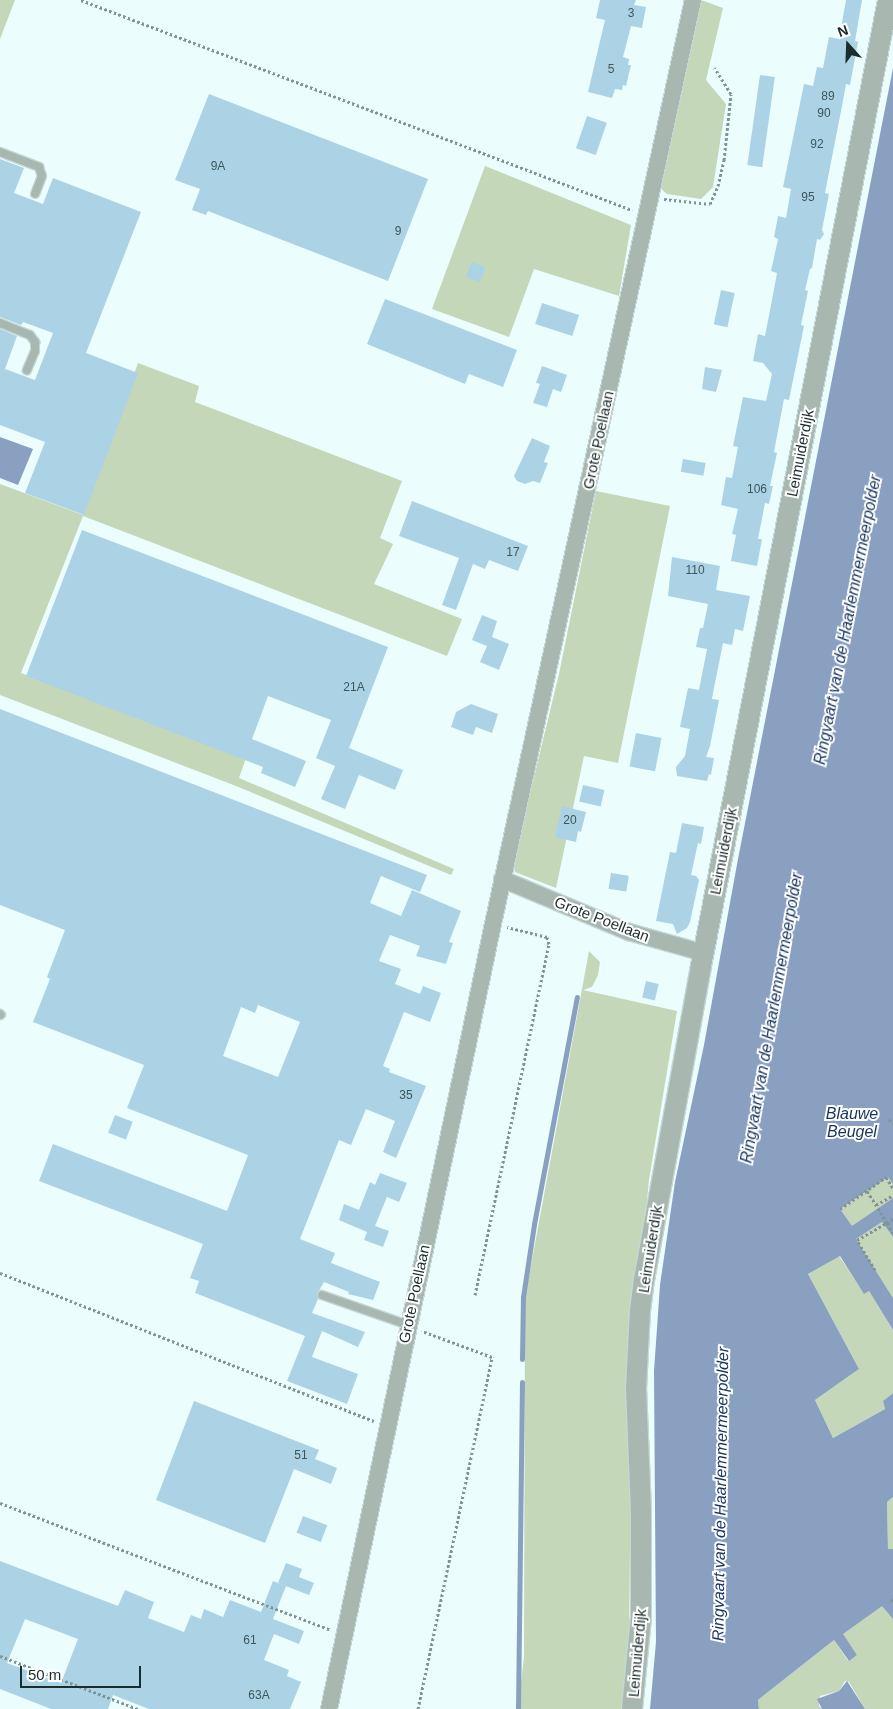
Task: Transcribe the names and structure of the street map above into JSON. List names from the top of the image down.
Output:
{
  "streets": {
    "street": ["Grote Poellaan", "Leimuiderdijk"]
  },
  "crossings": [
    ["Grote Poellaan", "Leimuiderdijk"]
  ],
  "water": ["Ringvaart van de Haarlemmermeerpolder", "Blauwe Beugel"],
  "house_numbers": [
    "3",
    "5",
    "89",
    "90",
    "92",
    "9A",
    "95",
    "9",
    "106",
    "17",
    "110",
    "21A",
    "20",
    "35",
    "51",
    "61",
    "63A"
  ],
  "scale_bar": "50 m",
  "north": "top"
}
